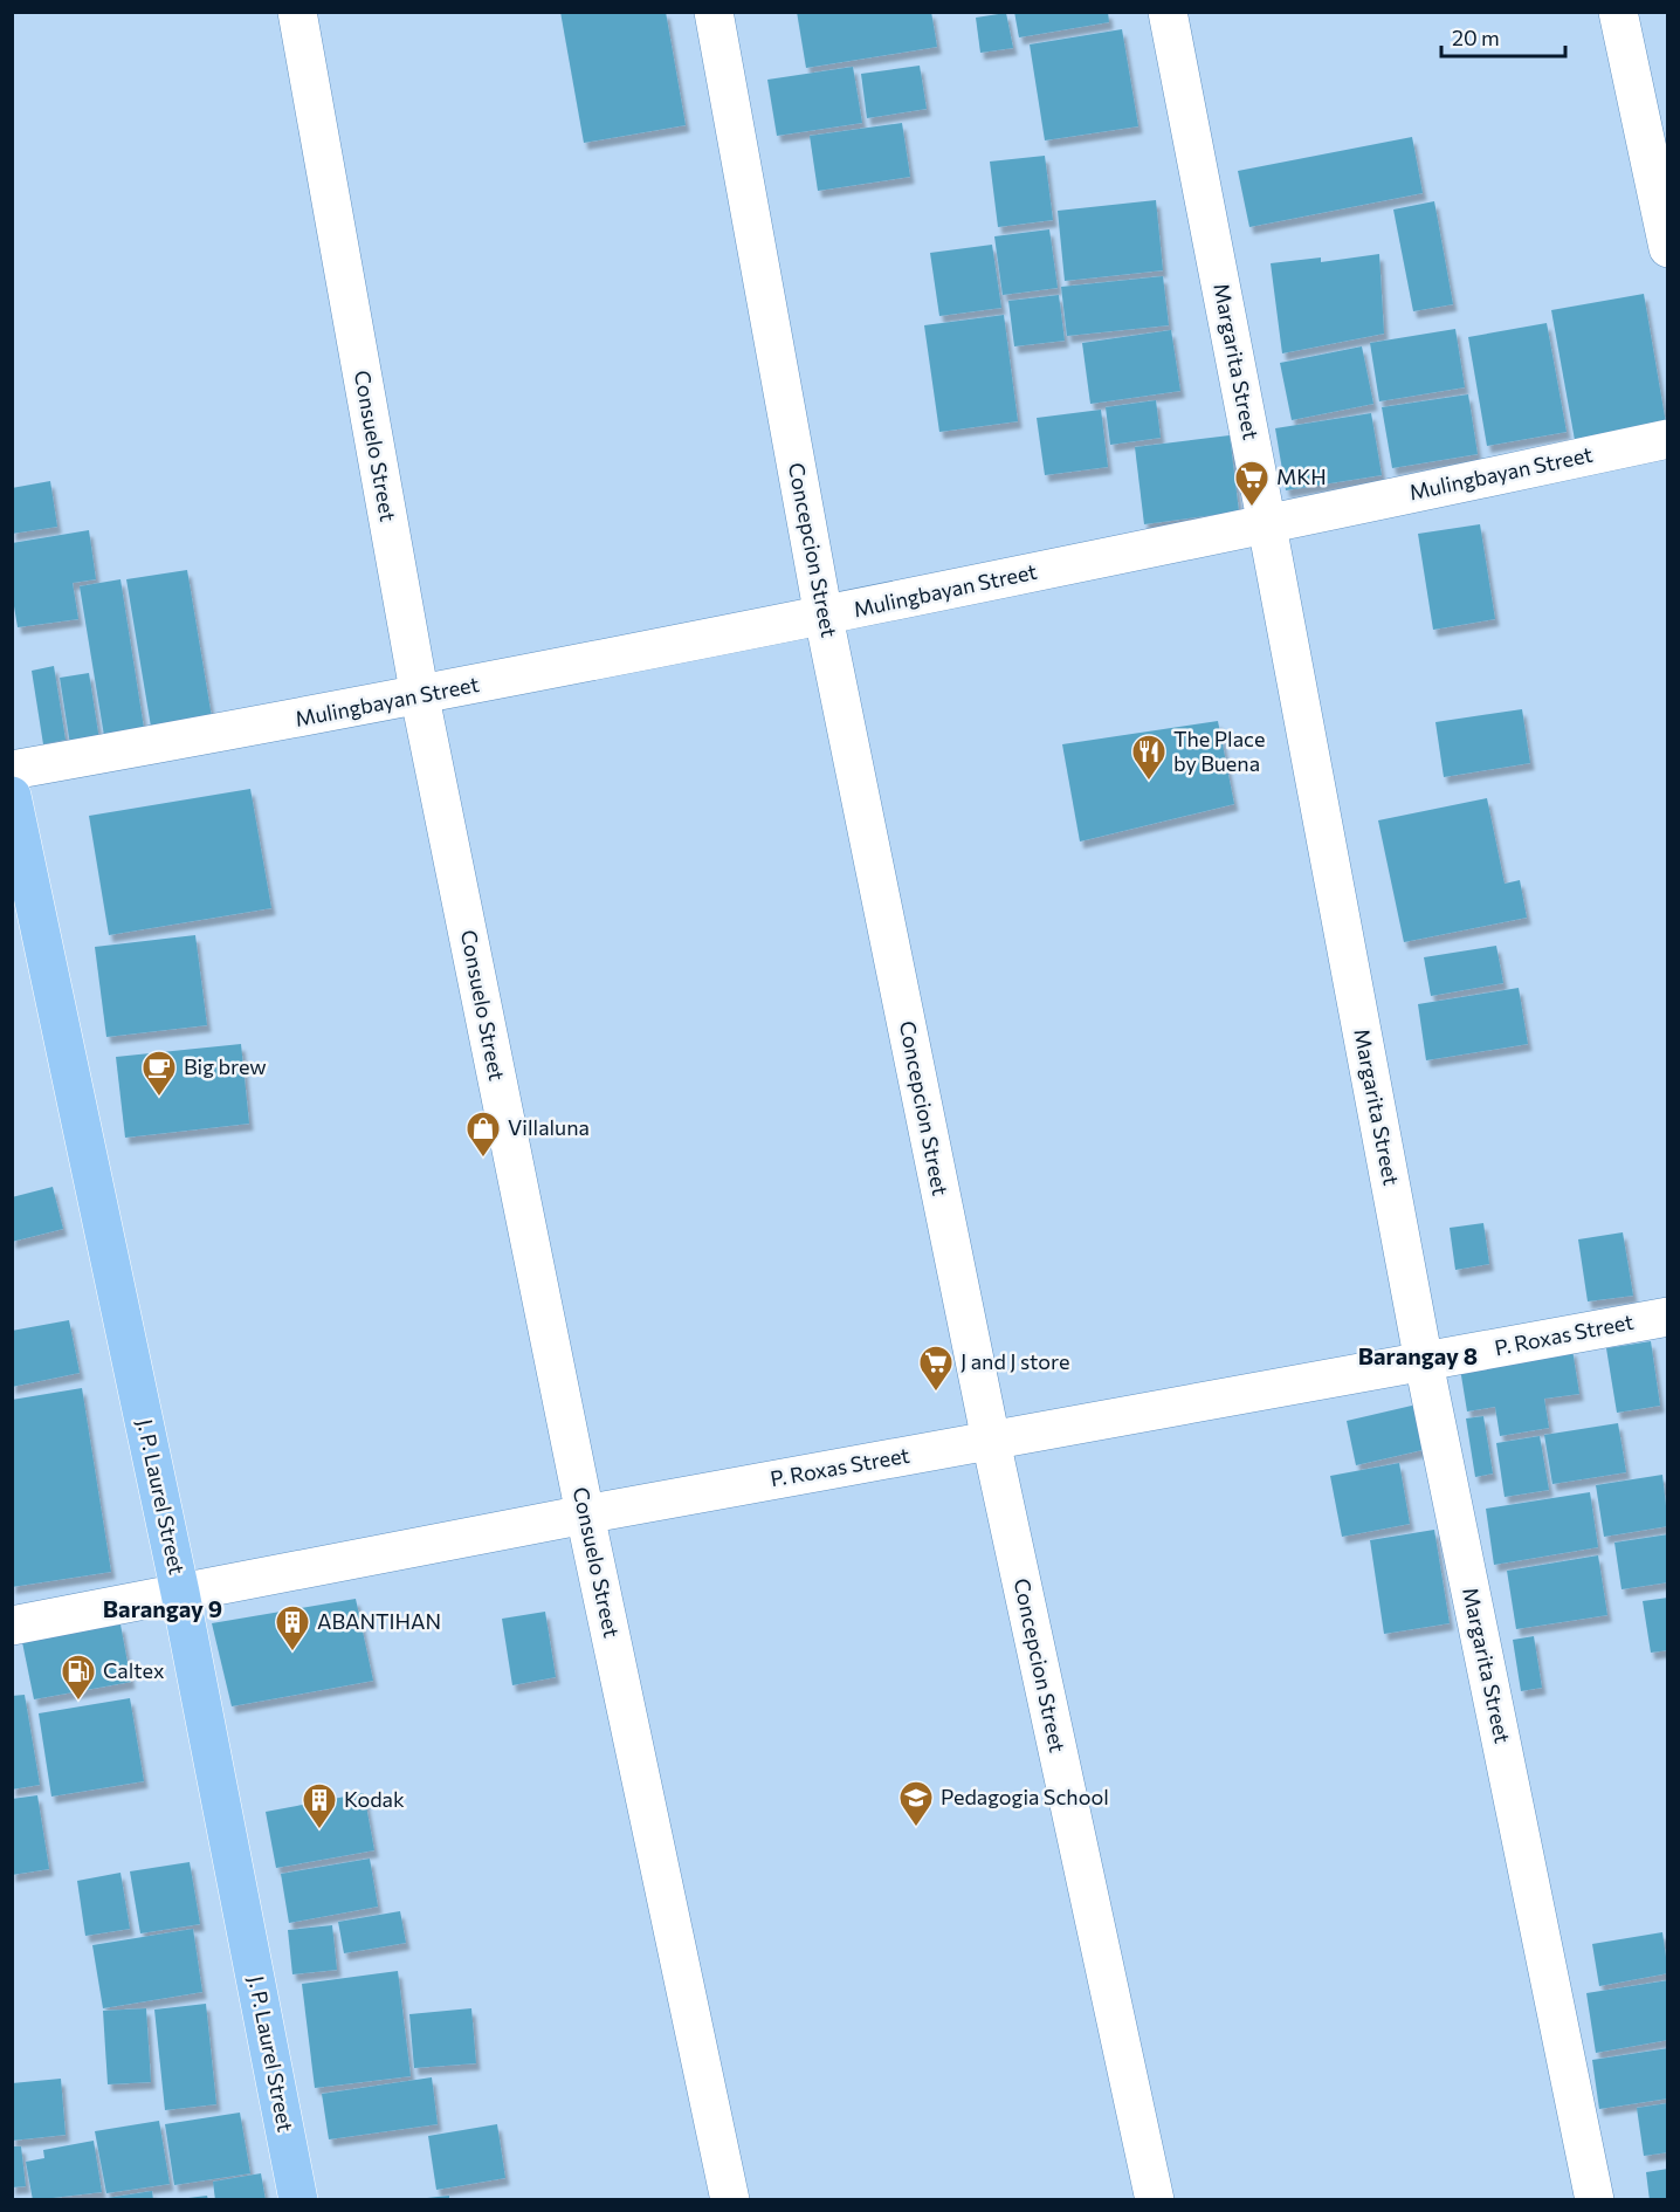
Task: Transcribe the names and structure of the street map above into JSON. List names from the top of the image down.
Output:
{
  "streets": {
    "main road": ["J. P. Laurel Street"],
    "street": [
      "Margarita Street",
      "Consuelo Street",
      "Mulingbayan Street",
      "Concepcion Street",
      "P. Roxas Street"
    ]
  },
  "crossings": [
    ["Margarita Street", "Mulingbayan Street"],
    ["Margarita Street", "P. Roxas Street"],
    ["Consuelo Street", "Mulingbayan Street"],
    ["Consuelo Street", "P. Roxas Street"],
    ["Mulingbayan Street", "Concepcion Street"],
    ["Concepcion Street", "P. Roxas Street"],
    ["P. Roxas Street", "J. P. Laurel Street"]
  ],
  "districts": ["Barangay 8", "Barangay 9"],
  "places": {
    "supermarket": ["MKH", "J and J store"],
    "restaurant": ["The Place by Buena"],
    "cafe": ["Big brew"],
    "shop": ["Villaluna"],
    "building": ["ABANTIHAN", "Kodak"],
    "fuel station": ["Caltex"],
    "school or university": ["Pedagogia School"]
  },
  "scale_bar": "20 m"
}
